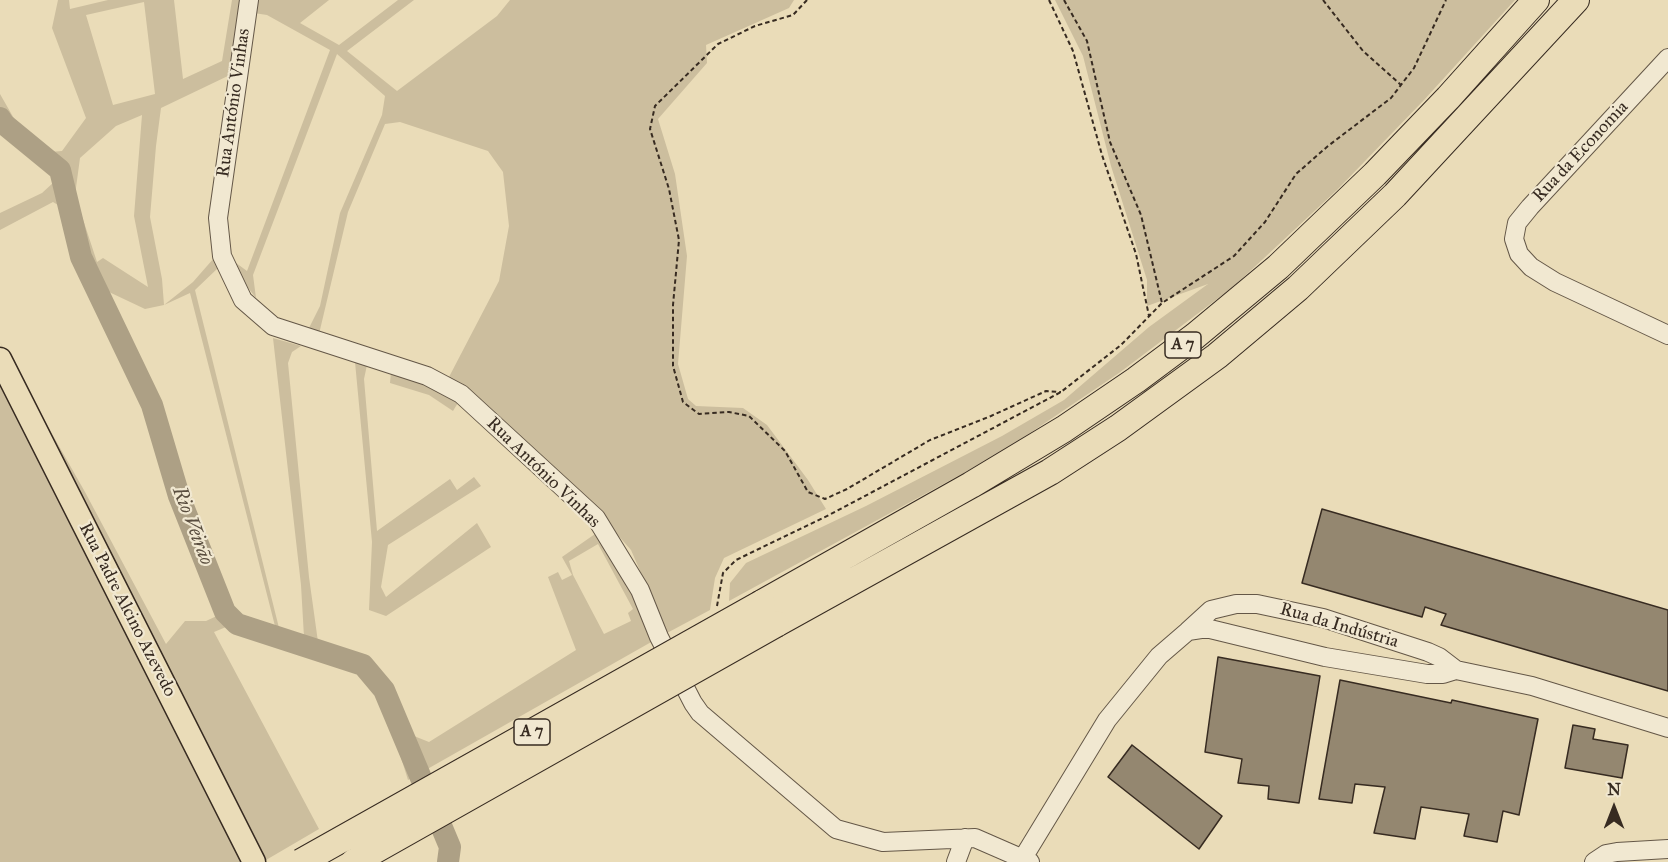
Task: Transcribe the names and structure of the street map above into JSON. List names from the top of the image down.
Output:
{
  "streets": {
    "highway": ["A 7"],
    "main road": ["Rua Padre Alcino Azevedo"],
    "street": ["Rua António Vinhas", "Rua da Economia", "Rua da Indústria"]
  },
  "crossings": [
    ["Rua António Vinhas", "Rua da Indústria"]
  ],
  "water": ["Rio Veirão"],
  "north": "top"
}
